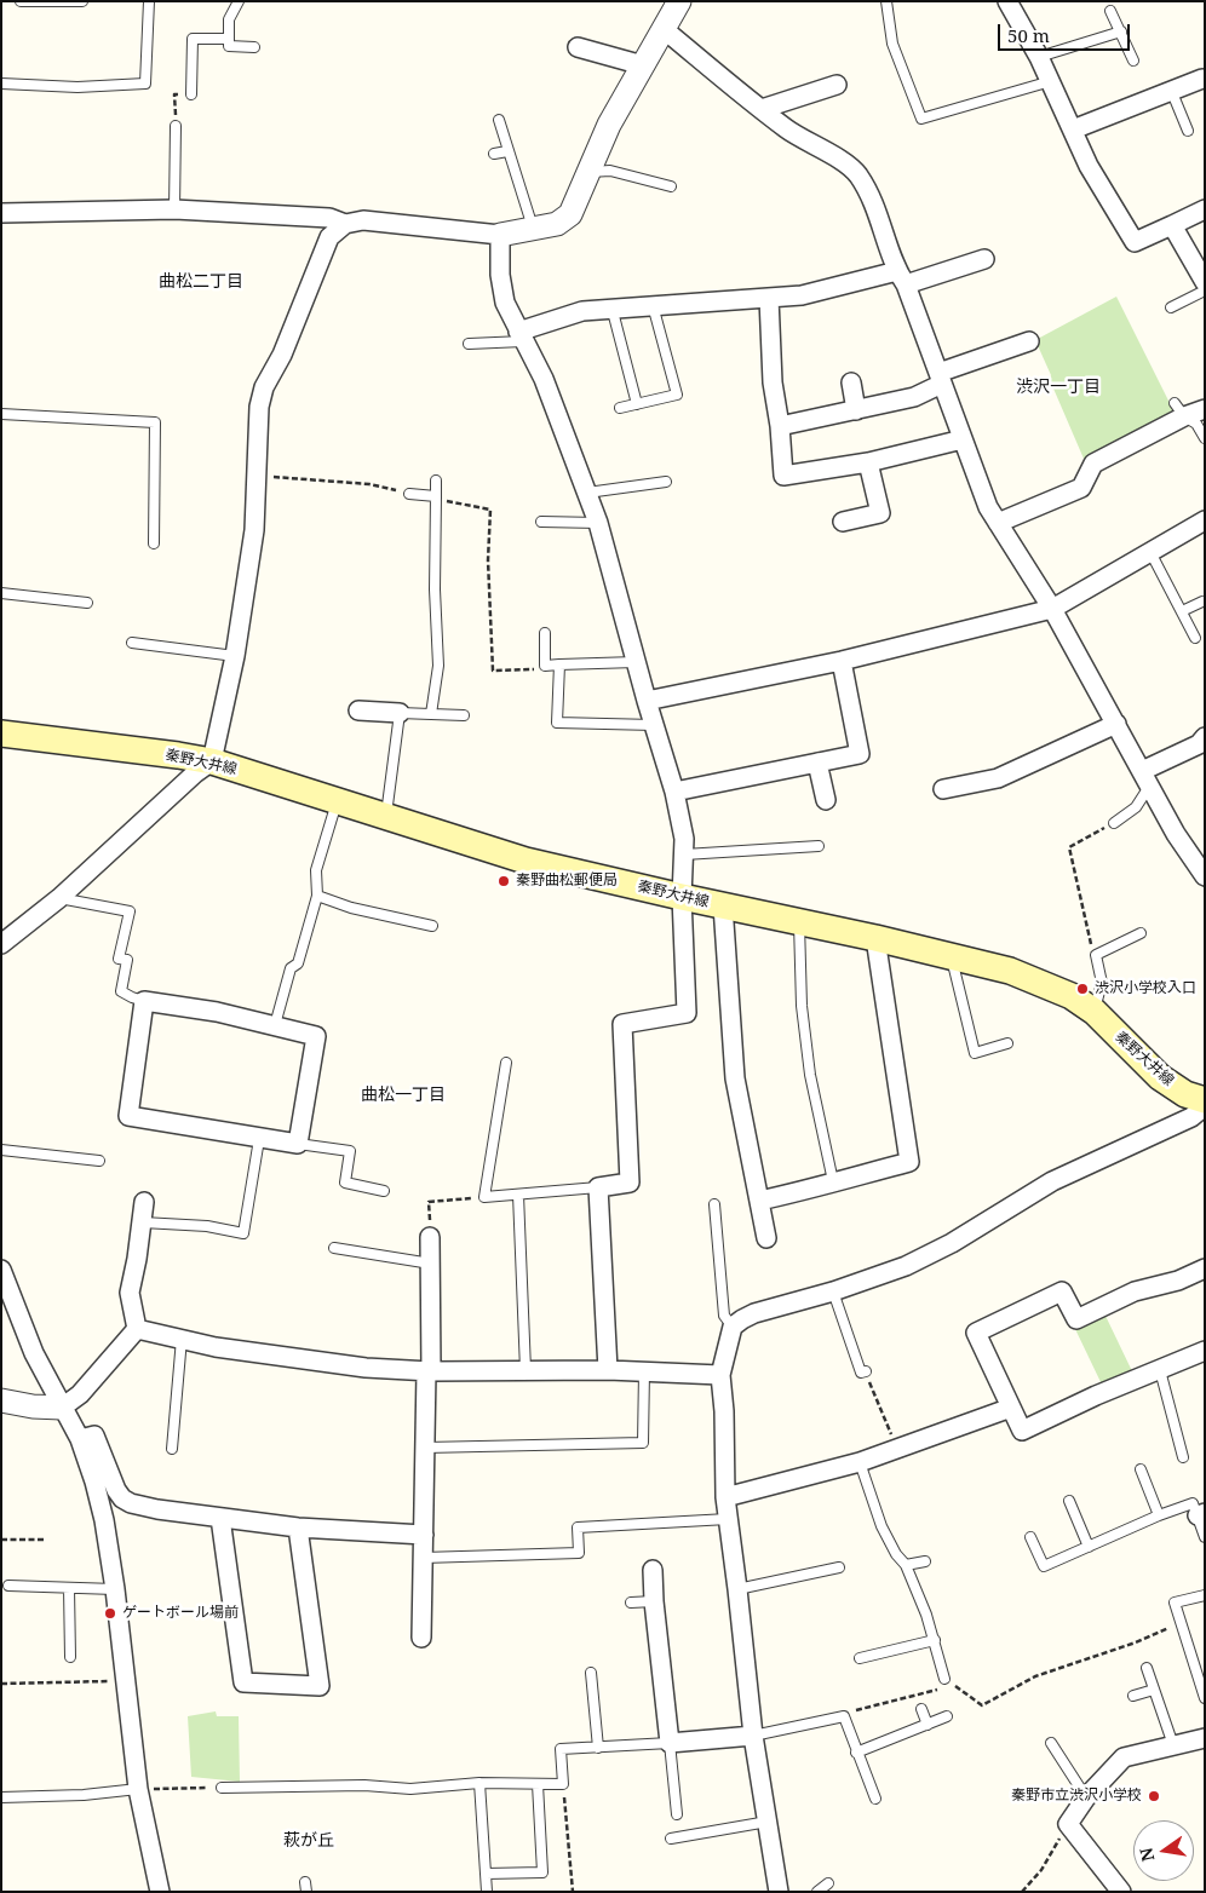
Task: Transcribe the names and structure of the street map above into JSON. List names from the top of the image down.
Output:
{
  "streets": {
    "main road": ["秦野大井線"]
  },
  "districts": [
    "曲松二丁目",
    "渋沢一丁目",
    "曲松一丁目",
    "萩が丘"
  ],
  "places": [
    "秦野曲松郵便局",
    "渋沢小学校入口",
    "ゲートボール場前",
    "秦野市立渋沢小学校"
  ],
  "scale_bar": "50 m",
  "north": "left"
}
